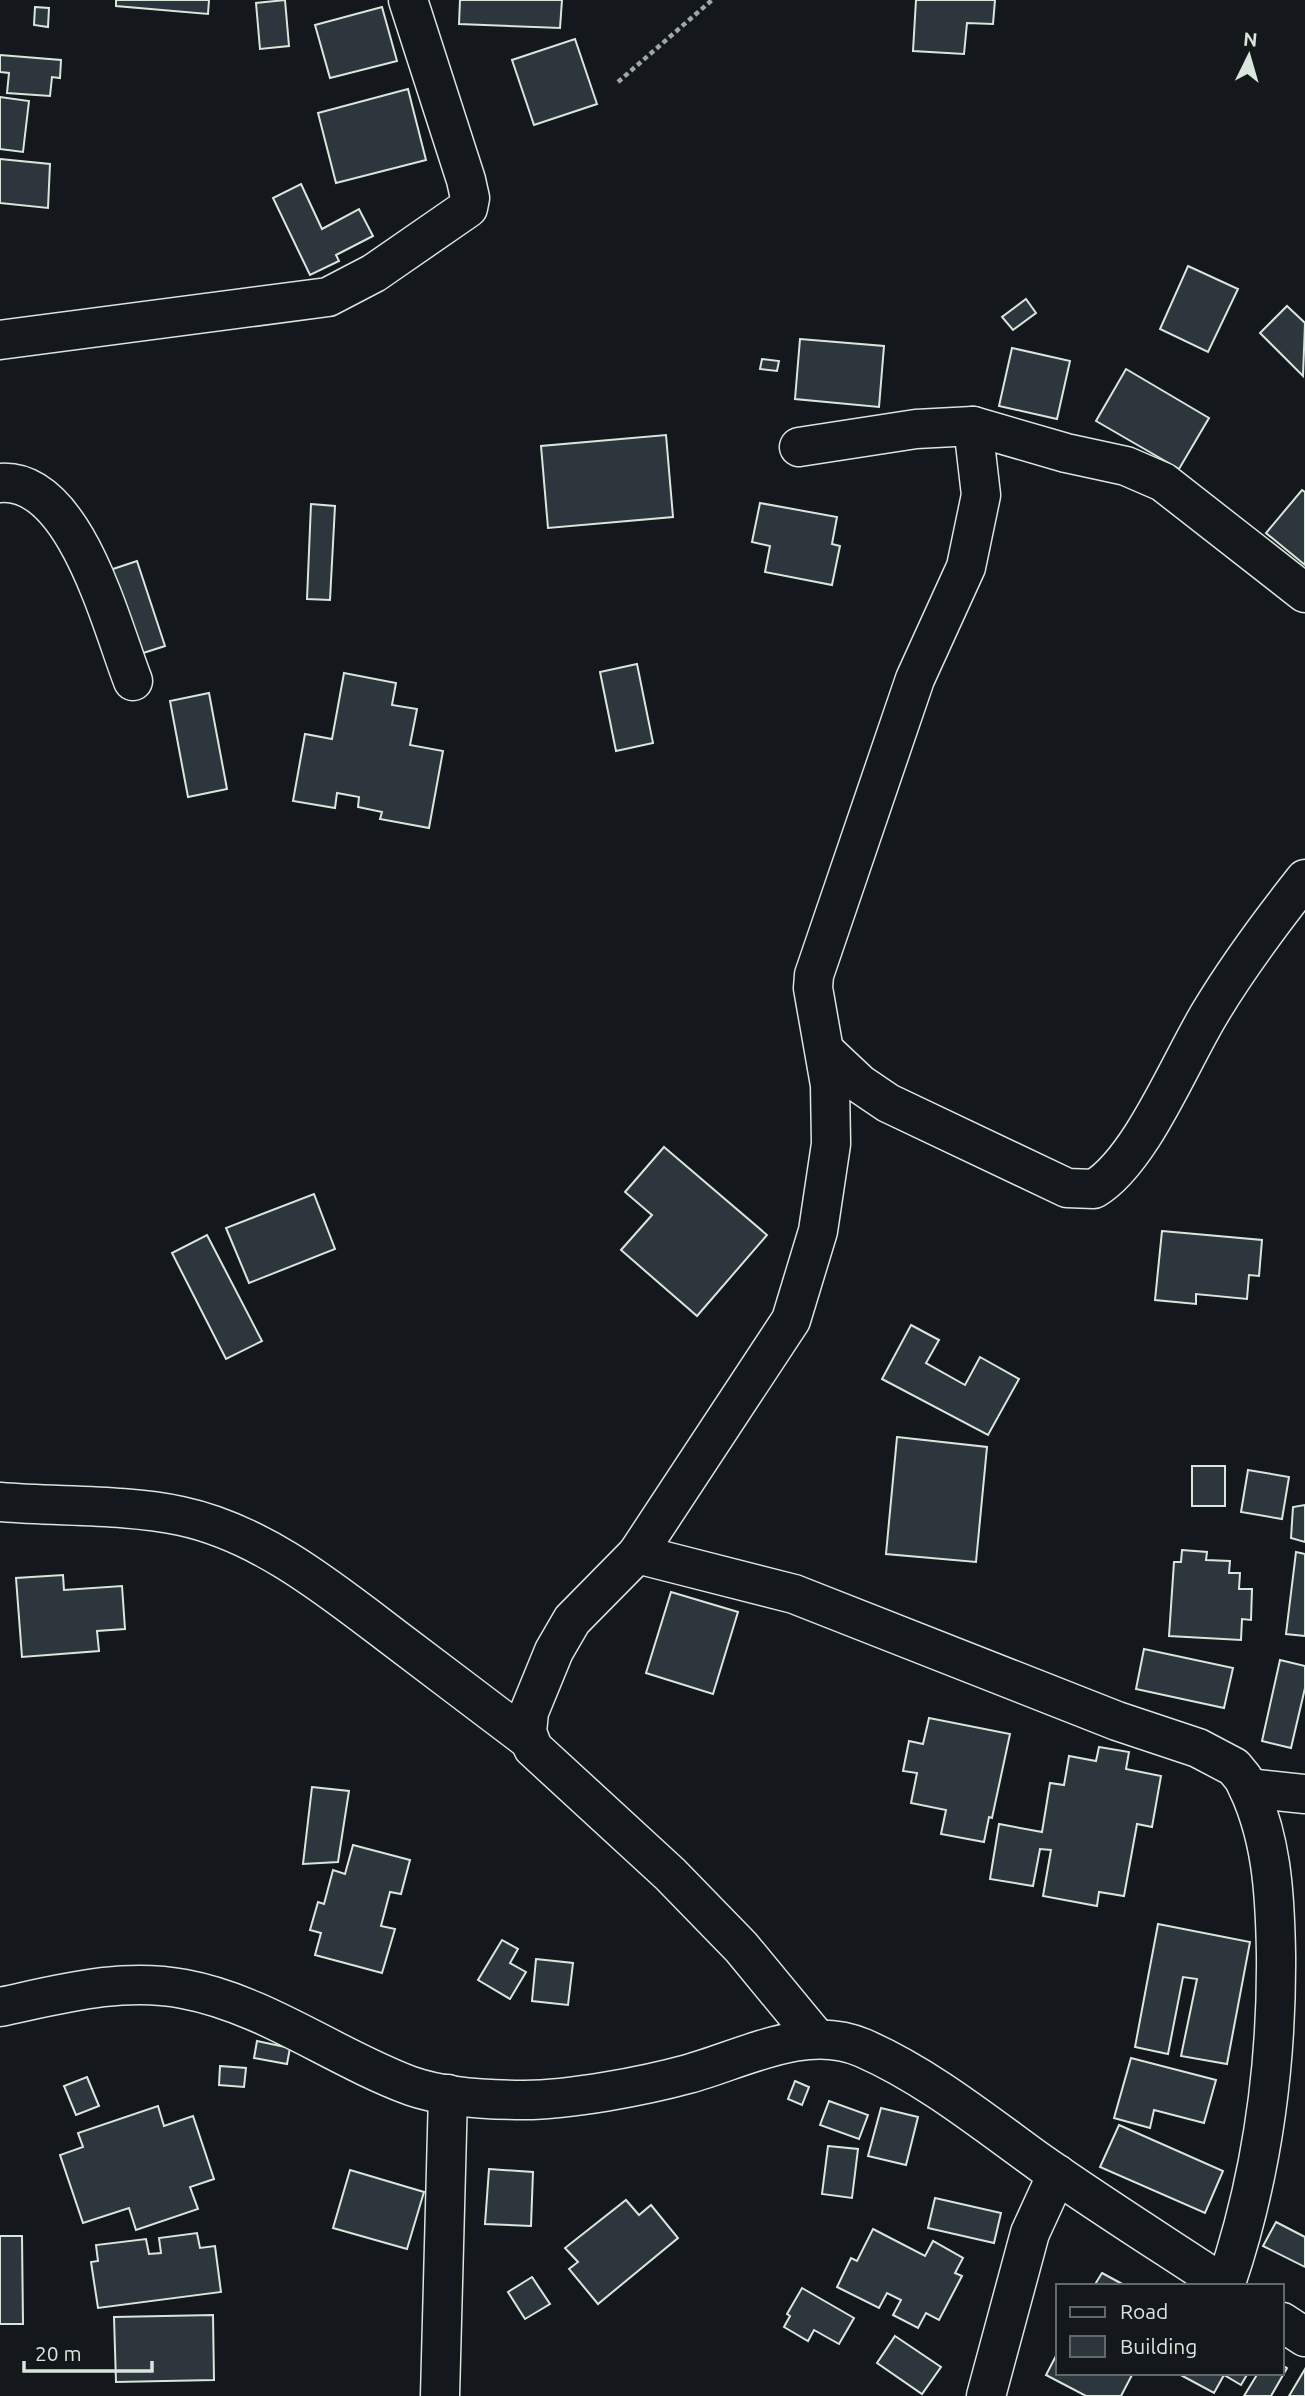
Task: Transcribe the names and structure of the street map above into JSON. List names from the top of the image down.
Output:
{
  "legend": ["Road", "Building"],
  "scale_bar": "20 m",
  "north": "top"
}
